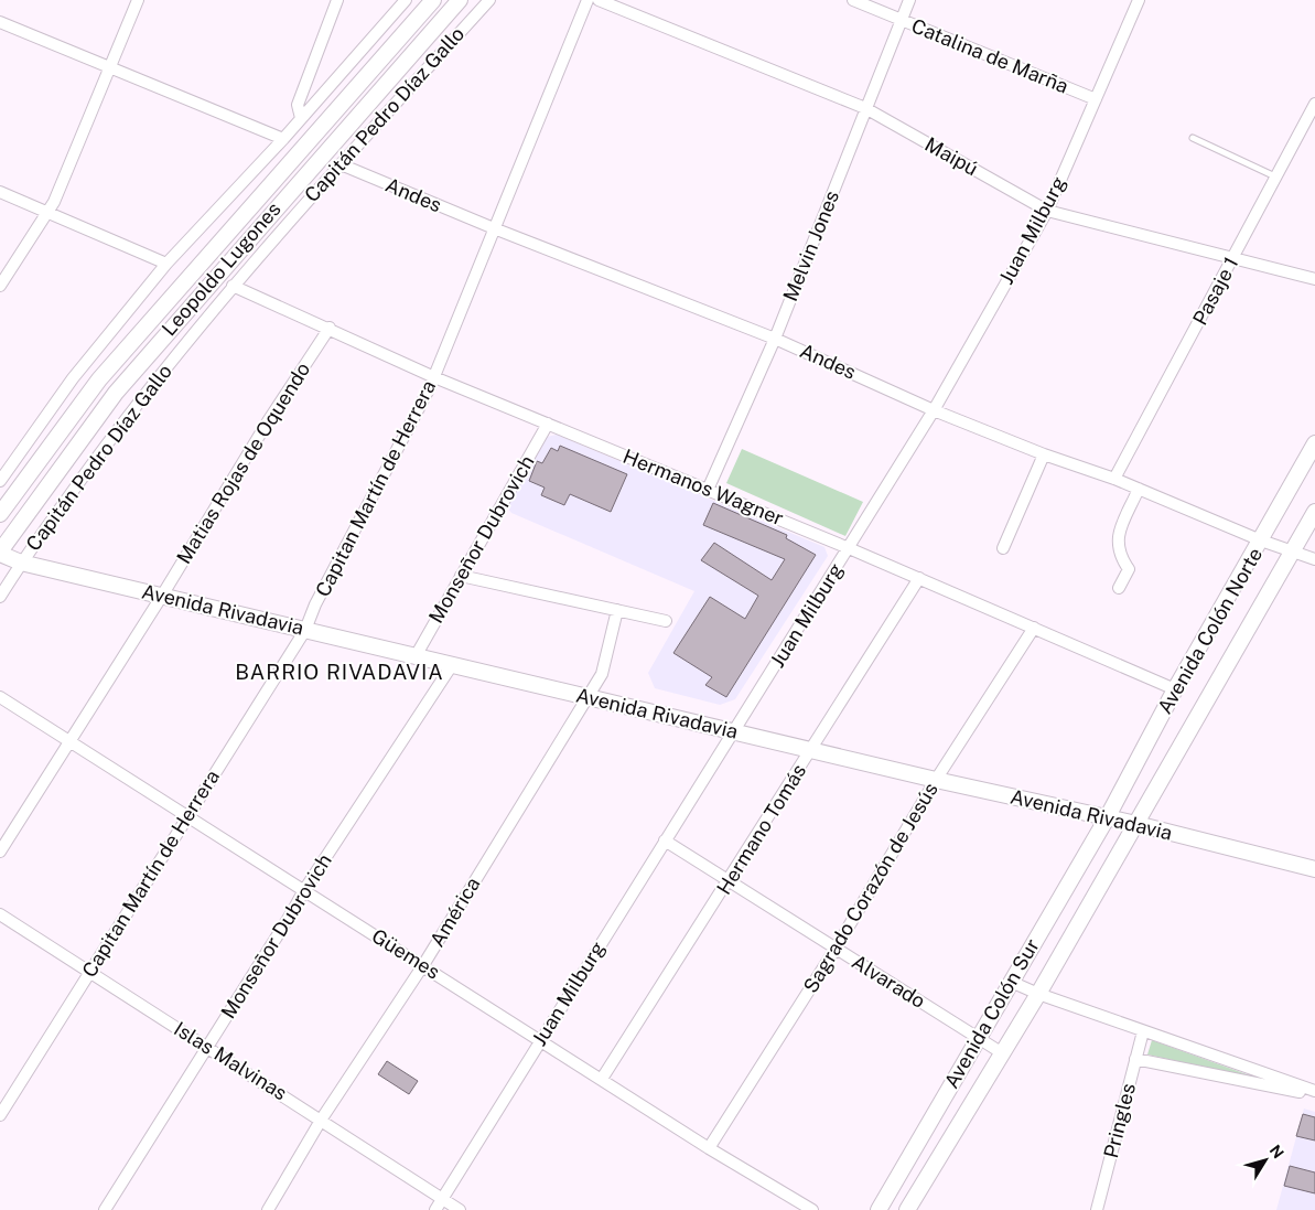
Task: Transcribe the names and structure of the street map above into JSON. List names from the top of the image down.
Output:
{
  "streets": {
    "main road": [
      "Leopoldo Lugones",
      "Avenida Rivadavia",
      "Avenida Colón Norte",
      "Avenida Colón Sur"
    ],
    "street": [
      "Catalina de Marña",
      "Capitán Pedro Díaz Gallo",
      "Maipú",
      "Andes",
      "Juan Milburg",
      "Melvin Jones",
      "Pasaje 1",
      "Matias Rojas de Oquendo",
      "Hermanos Wagner",
      "Capitan Martín de Herrera",
      "Monseñor Dubrovich",
      "Hermano Tomás",
      "Sagrado Corazón de Jesús",
      "América",
      "Güemes",
      "Alvarado",
      "Islas Malvinas",
      "Pringles"
    ]
  },
  "crossings": [
    ["Catalina de Marña", "Juan Milburg"],
    ["Catalina de Marña", "Melvin Jones"],
    ["Capitán Pedro Díaz Gallo", "Andes"],
    ["Capitán Pedro Díaz Gallo", "Hermanos Wagner"],
    ["Capitán Pedro Díaz Gallo", "Avenida Rivadavia"],
    ["Maipú", "Juan Milburg"],
    ["Maipú", "Melvin Jones"],
    ["Maipú", "Pasaje 1"],
    ["Andes", "Juan Milburg"],
    ["Andes", "Melvin Jones"],
    ["Andes", "Pasaje 1"],
    ["Andes", "Capitan Martín de Herrera"],
    ["Andes", "Avenida Colón Norte"],
    ["Juan Milburg", "Hermanos Wagner"],
    ["Juan Milburg", "Avenida Rivadavia"],
    ["Juan Milburg", "Güemes"],
    ["Juan Milburg", "Alvarado"],
    ["Juan Milburg", "Islas Malvinas"],
    ["Melvin Jones", "Hermanos Wagner"],
    ["Leopoldo Lugones", "Avenida Rivadavia"],
    ["Matias Rojas de Oquendo", "Hermanos Wagner"],
    ["Matias Rojas de Oquendo", "Avenida Rivadavia"],
    ["Matias Rojas de Oquendo", "Güemes"],
    ["Hermanos Wagner", "Capitan Martín de Herrera"],
    ["Hermanos Wagner", "Monseñor Dubrovich"],
    ["Hermanos Wagner", "Avenida Colón Norte"],
    ["Hermanos Wagner", "Hermano Tomás"],
    ["Hermanos Wagner", "Sagrado Corazón de Jesús"],
    ["Capitan Martín de Herrera", "Avenida Rivadavia"],
    ["Capitan Martín de Herrera", "Güemes"],
    ["Capitan Martín de Herrera", "Islas Malvinas"],
    ["Monseñor Dubrovich", "Avenida Rivadavia"],
    ["Monseñor Dubrovich", "Güemes"],
    ["Monseñor Dubrovich", "Islas Malvinas"],
    ["Avenida Rivadavia", "Avenida Colón Norte"],
    ["Avenida Rivadavia", "Hermano Tomás"],
    ["Avenida Rivadavia", "Sagrado Corazón de Jesús"],
    ["Avenida Rivadavia", "América"],
    ["Avenida Rivadavia", "Avenida Colón Sur"],
    ["Avenida Colón Norte", "Avenida Colón Sur"],
    ["Hermano Tomás", "Güemes"],
    ["Hermano Tomás", "Alvarado"],
    ["Sagrado Corazón de Jesús", "Güemes"],
    ["Sagrado Corazón de Jesús", "Alvarado"],
    ["América", "Güemes"],
    ["América", "Islas Malvinas"],
    ["Alvarado", "Avenida Colón Sur"]
  ],
  "districts": ["BARRIO RIVADAVIA"],
  "north": "top right"
}
